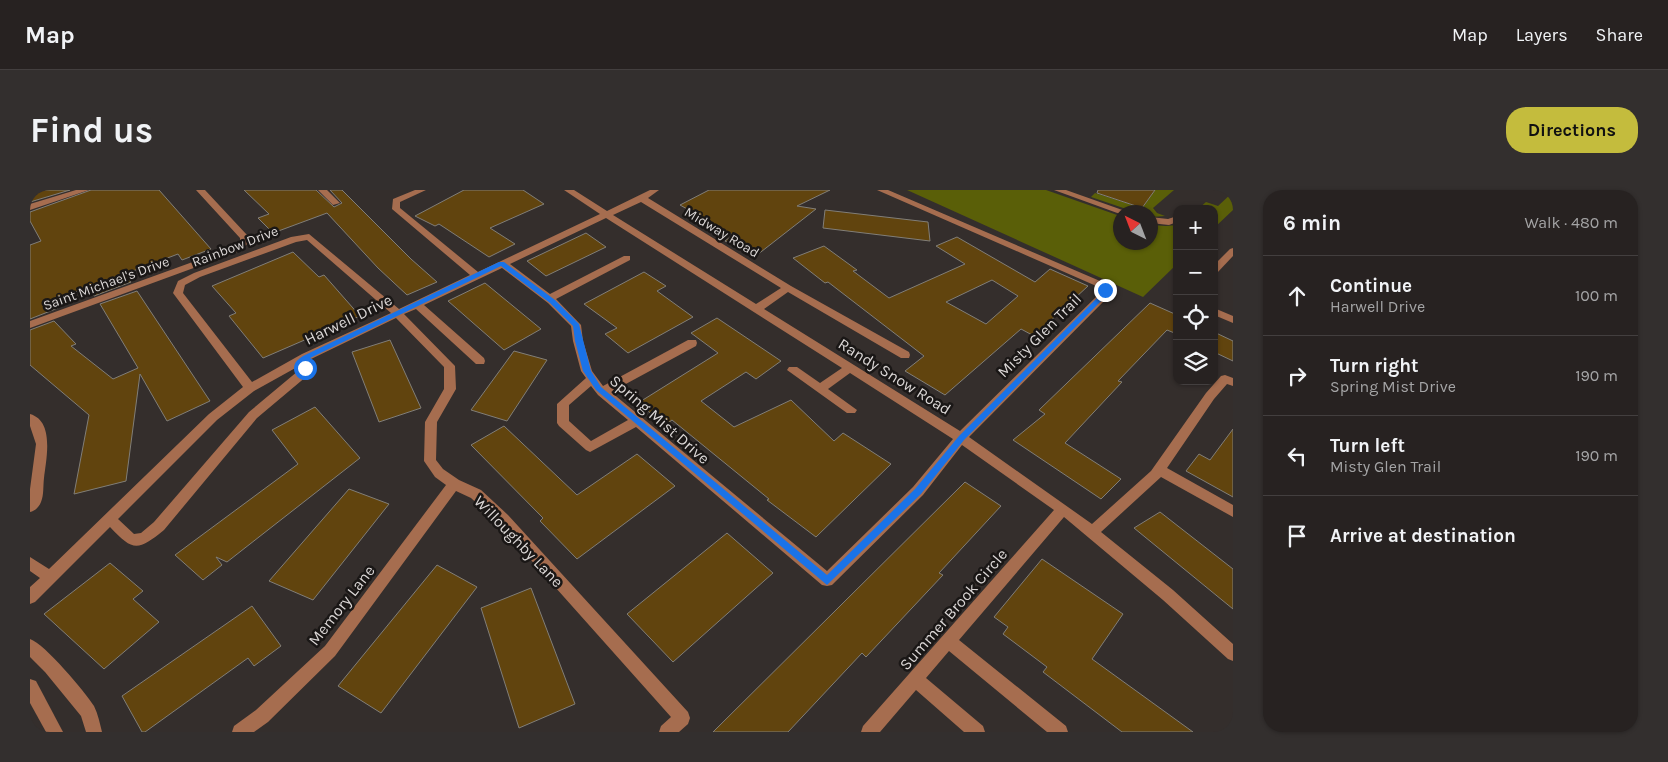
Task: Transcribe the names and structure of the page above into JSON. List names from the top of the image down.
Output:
{
  "streets": {
    "street": [
      "Midway Road",
      "Rainbow Drive",
      "Saint Michael's Drive",
      "Harwell Drive",
      "Misty Glen Trail",
      "Randy Snow Road",
      "Spring Mist Drive",
      "Willoughby Lane",
      "Memory Lane",
      "Summer Brook Circle"
    ]
  },
  "crossings": [
    ["Midway Road", "Harwell Drive"],
    ["Rainbow Drive", "Harwell Drive"],
    ["Rainbow Drive", "Willoughby Lane"],
    ["Harwell Drive", "Randy Snow Road"],
    ["Harwell Drive", "Spring Mist Drive"],
    ["Harwell Drive", "Willoughby Lane"],
    ["Misty Glen Trail", "Randy Snow Road"],
    ["Misty Glen Trail", "Spring Mist Drive"],
    ["Randy Snow Road", "Summer Brook Circle"],
    ["Willoughby Lane", "Memory Lane"]
  ],
  "north": "top left",
  "page": {
    "header": "Map",
    "nav": ["Map", "Layers", "Share"],
    "buttons": "Directions",
    "title": "Find us",
    "heading": ["6 min", "Walk · 480 m"],
    "map_buttons": ["+", "−"],
    "list": [
      ["Continue", "Harwell Drive", "100 m"],
      ["Turn right", "Spring Mist Drive", "190 m"],
      ["Turn left", "Misty Glen Trail", "190 m"],
      "Arrive at destination"
    ]
  }
}
